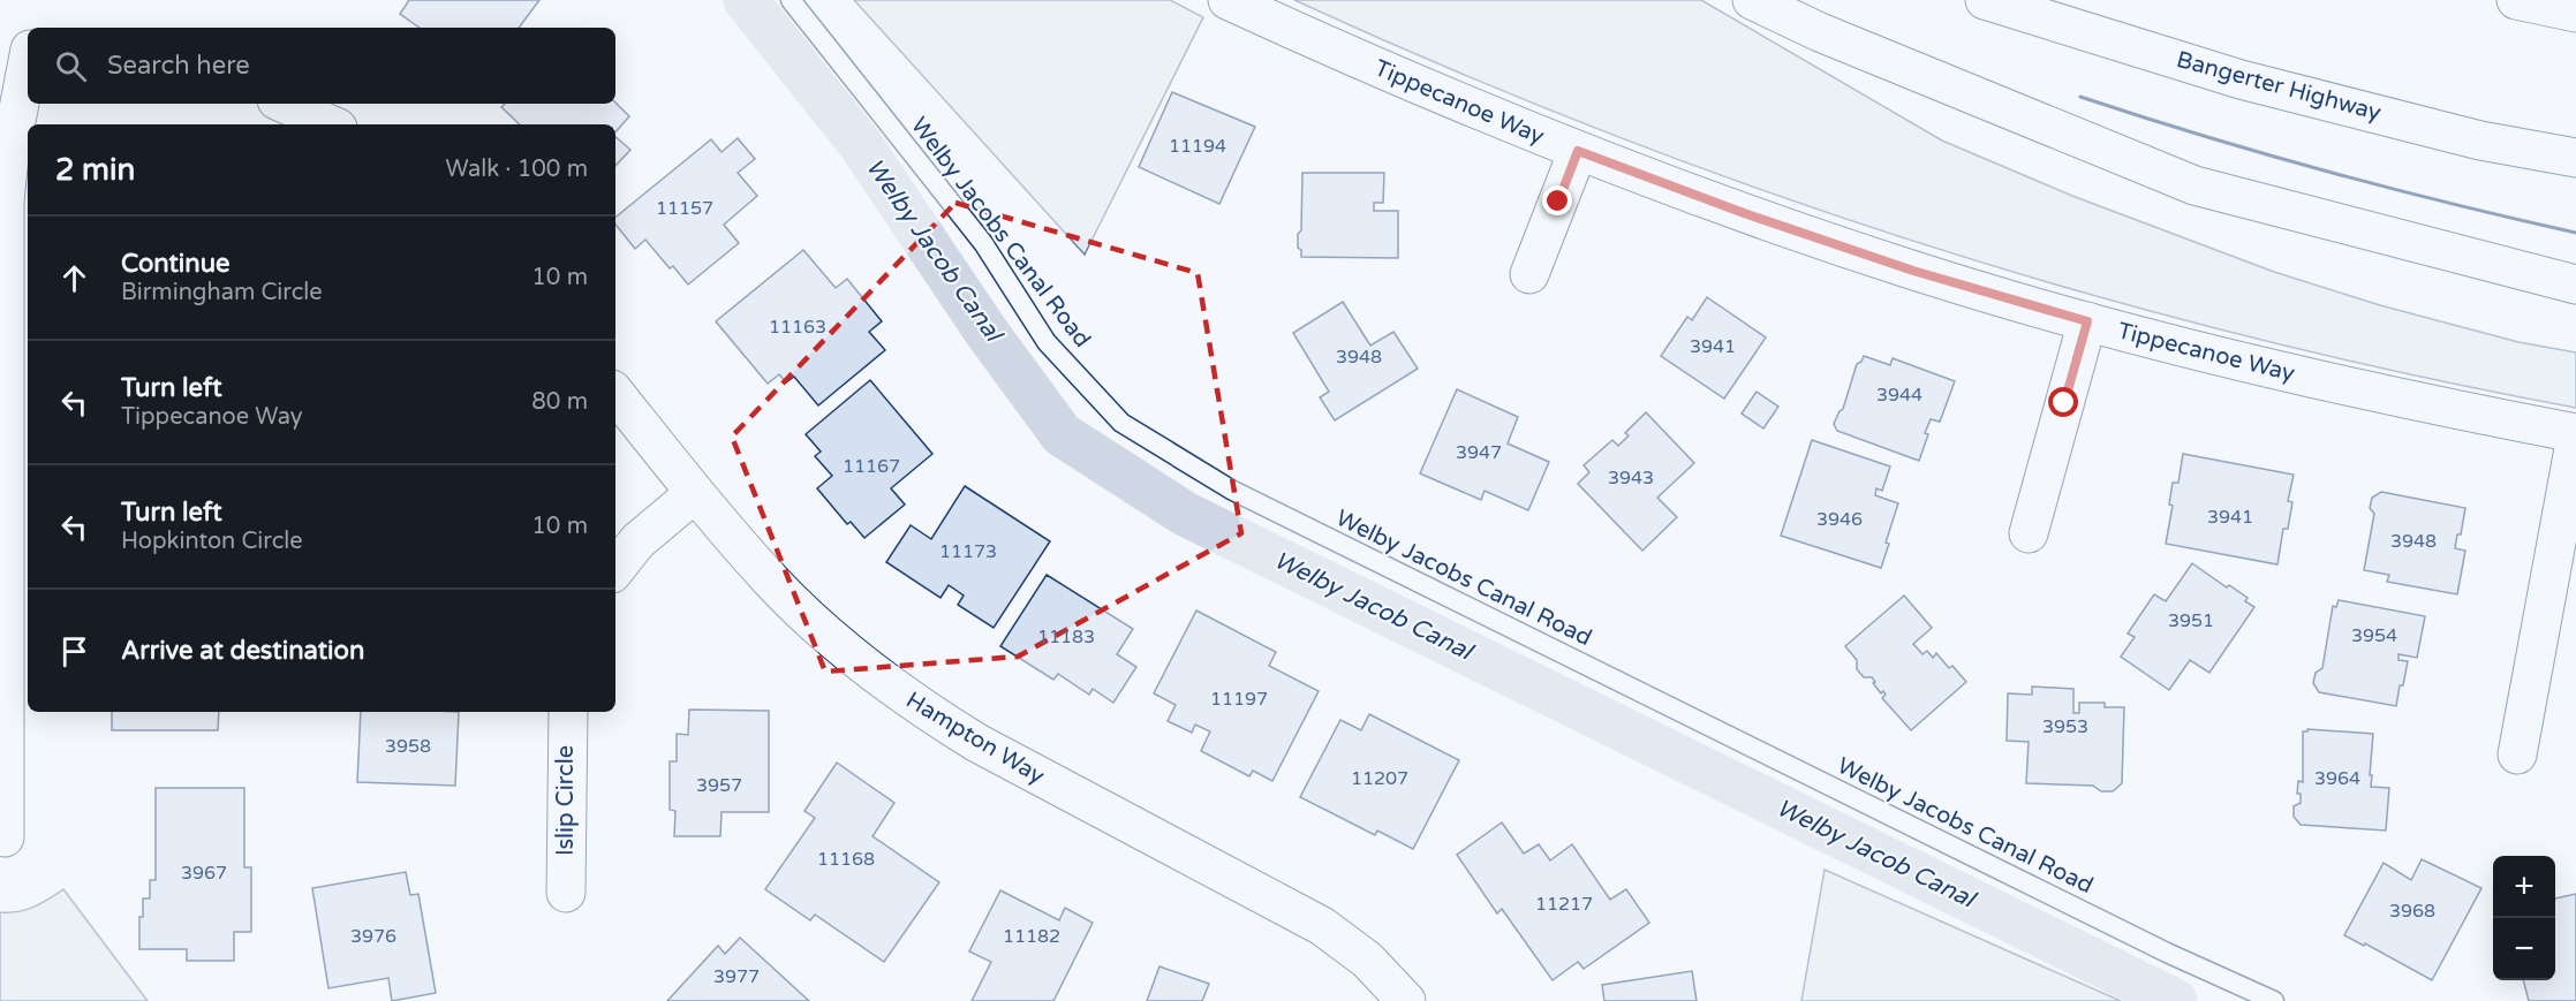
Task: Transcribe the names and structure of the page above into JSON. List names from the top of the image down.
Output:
{
  "streets": {
    "main road": [
      "Bangerter Highway",
      "Tippecanoe Way",
      "Hampton Way",
      "Islip Circle"
    ],
    "lane": ["Welby Jacobs Canal Road"]
  },
  "water": ["Welby Jacob Canal"],
  "house_numbers": [
    "11194",
    "11157",
    "11163",
    "3941",
    "3948",
    "3944",
    "3947",
    "11167",
    "3943",
    "3941",
    "3946",
    "3948",
    "11173",
    "3951",
    "3954",
    "11183",
    "11197",
    "3953",
    "3958",
    "11207",
    "3964",
    "3957",
    "11168",
    "3967",
    "11217",
    "3968",
    "3976",
    "11182",
    "3977"
  ],
  "page": {
    "search": "Search here",
    "heading": ["2 min", "Walk · 100 m"],
    "list": [
      ["Continue", "Birmingham Circle", "10 m"],
      ["Turn left", "Tippecanoe Way", "80 m"],
      ["Turn left", "Hopkinton Circle", "10 m"],
      "Arrive at destination"
    ],
    "map_buttons": ["+", "−"]
  }
}
